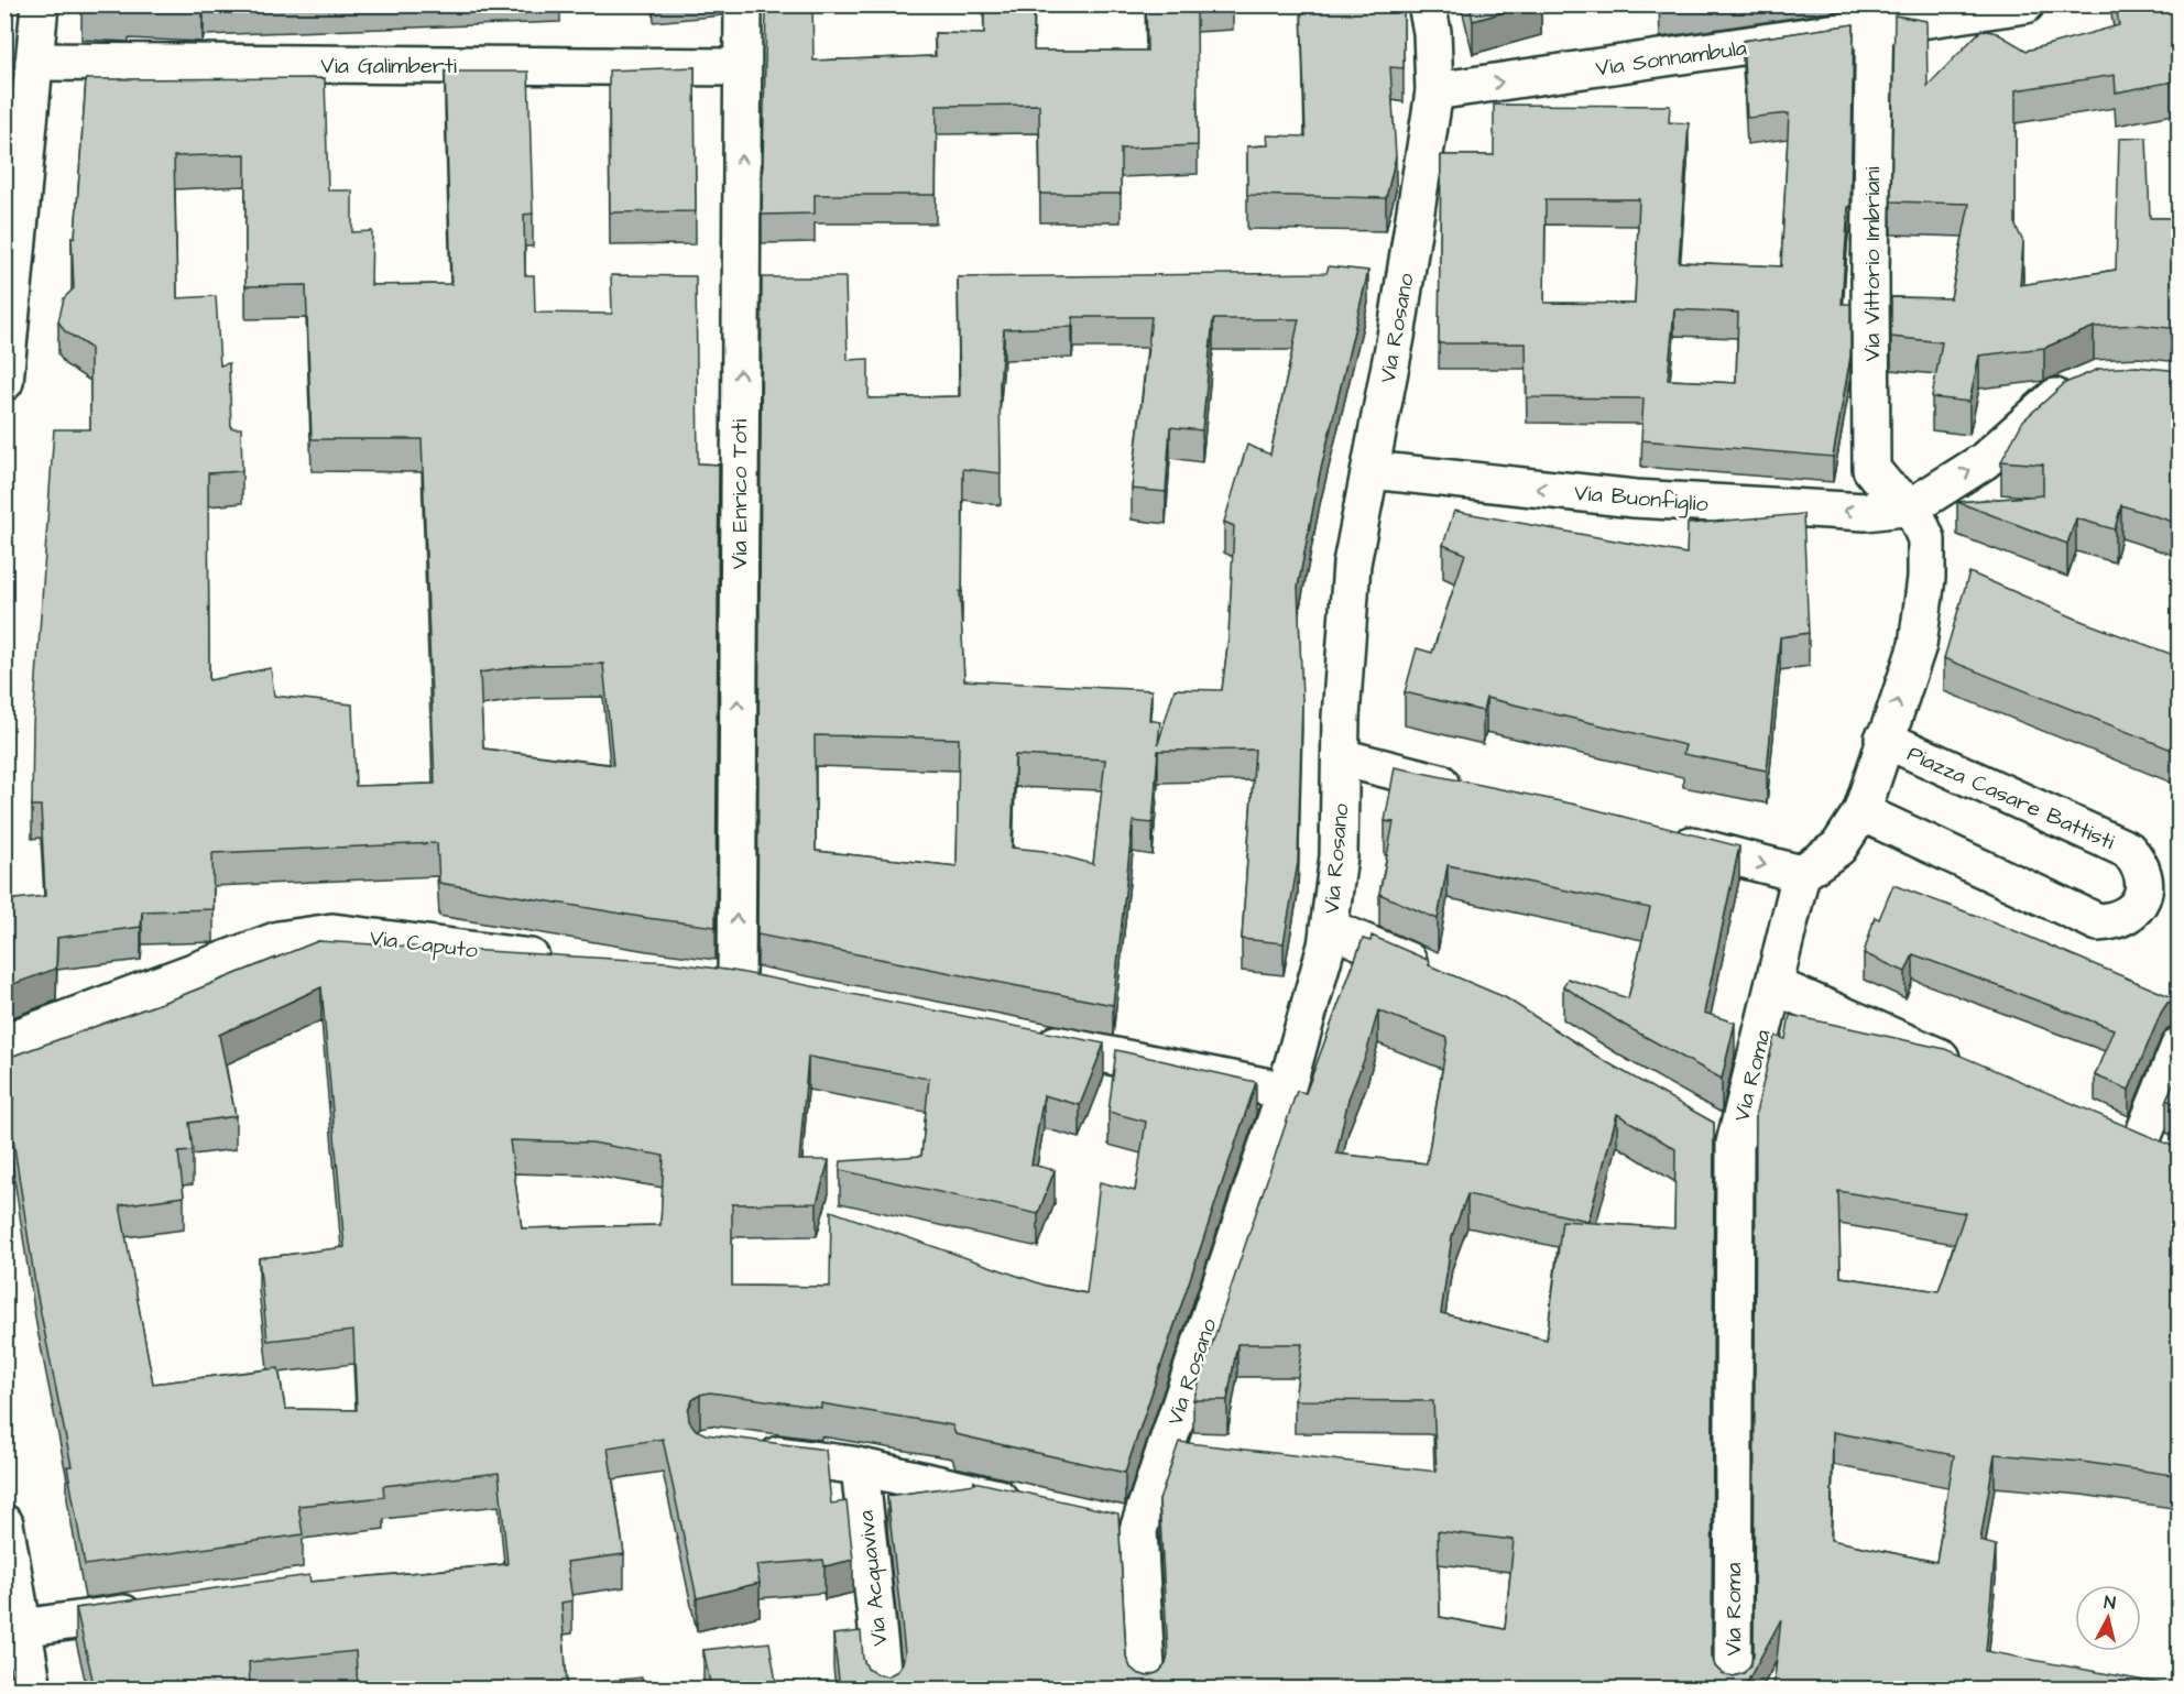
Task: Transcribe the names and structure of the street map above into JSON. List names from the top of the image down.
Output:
{
  "streets": {
    "street": [
      "Via Sonnambula",
      "Via Galimberti",
      "Via Vittorio Imbriani",
      "Via Rosano",
      "Via Enrico Toti",
      "Via Buonfiglio",
      "Piazza Casare Battisti",
      "Via Caputo",
      "Via Roma",
      "Via Acquaviva"
    ]
  },
  "crossings": [
    ["Via Sonnambula", "Via Vittorio Imbriani"],
    ["Via Sonnambula", "Via Rosano"],
    ["Via Galimberti", "Via Enrico Toti"],
    ["Via Vittorio Imbriani", "Via Buonfiglio"],
    ["Via Rosano", "Via Buonfiglio"]
  ],
  "one_way": ["Via Sonnambula", "Via Enrico Toti", "Via Buonfiglio"],
  "north": "top"
}
